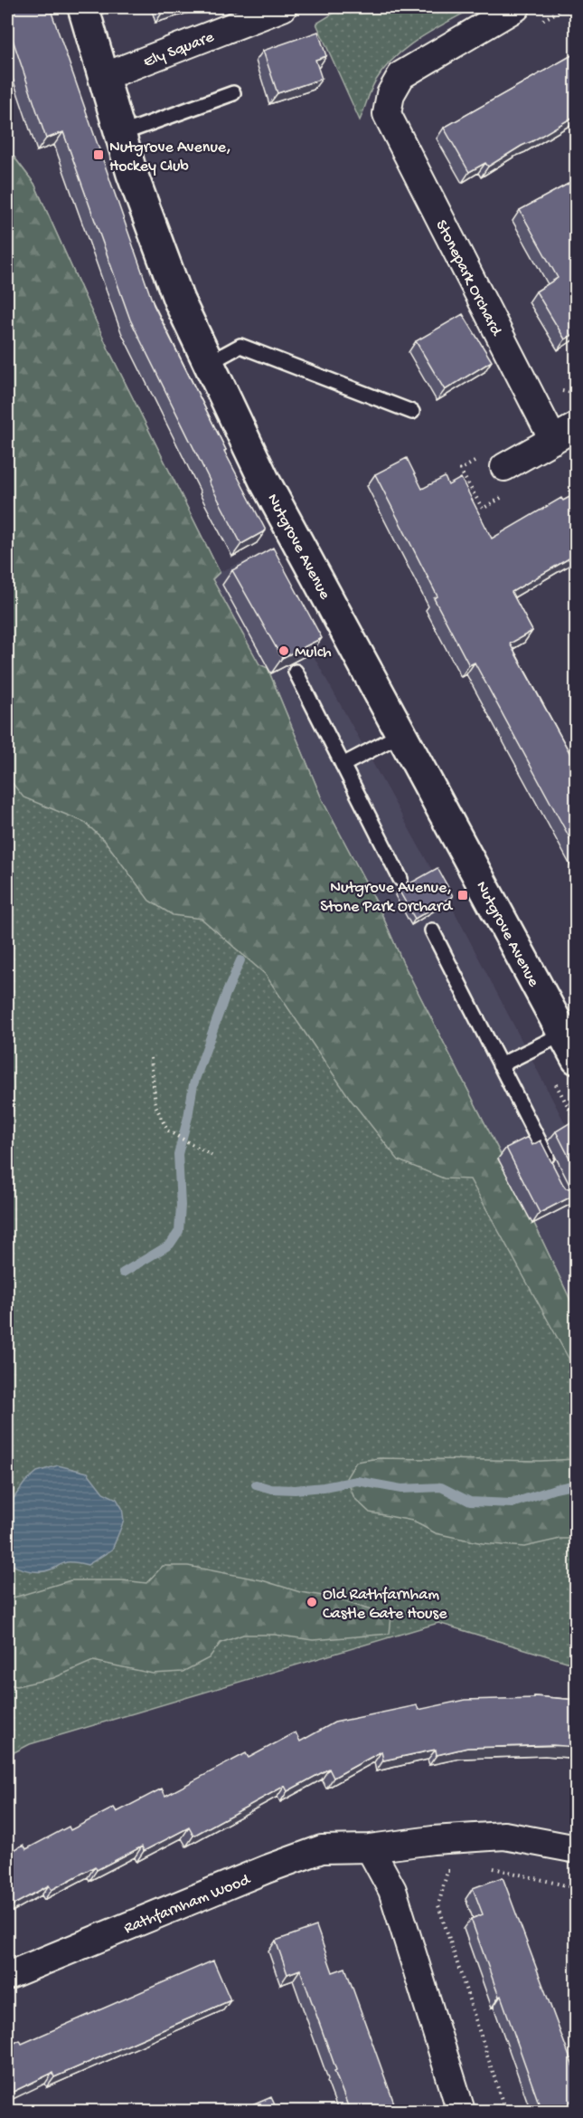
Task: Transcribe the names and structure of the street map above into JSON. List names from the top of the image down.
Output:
{
  "streets": {
    "main road": ["Nutgrove Avenue"],
    "street": ["Ely Square", "Stonepark Orchard", "Rathfarnham Wood"]
  },
  "crossings": [
    ["Ely Square", "Nutgrove Avenue"]
  ],
  "places": {
    "transit": ["Nutgrove Avenue, Hockey Club", "Nutgrove Avenue, Stone Park Orchard"],
    "other": ["Mulch", "Old Rathfarnham Castle Gate House"]
  }
}
